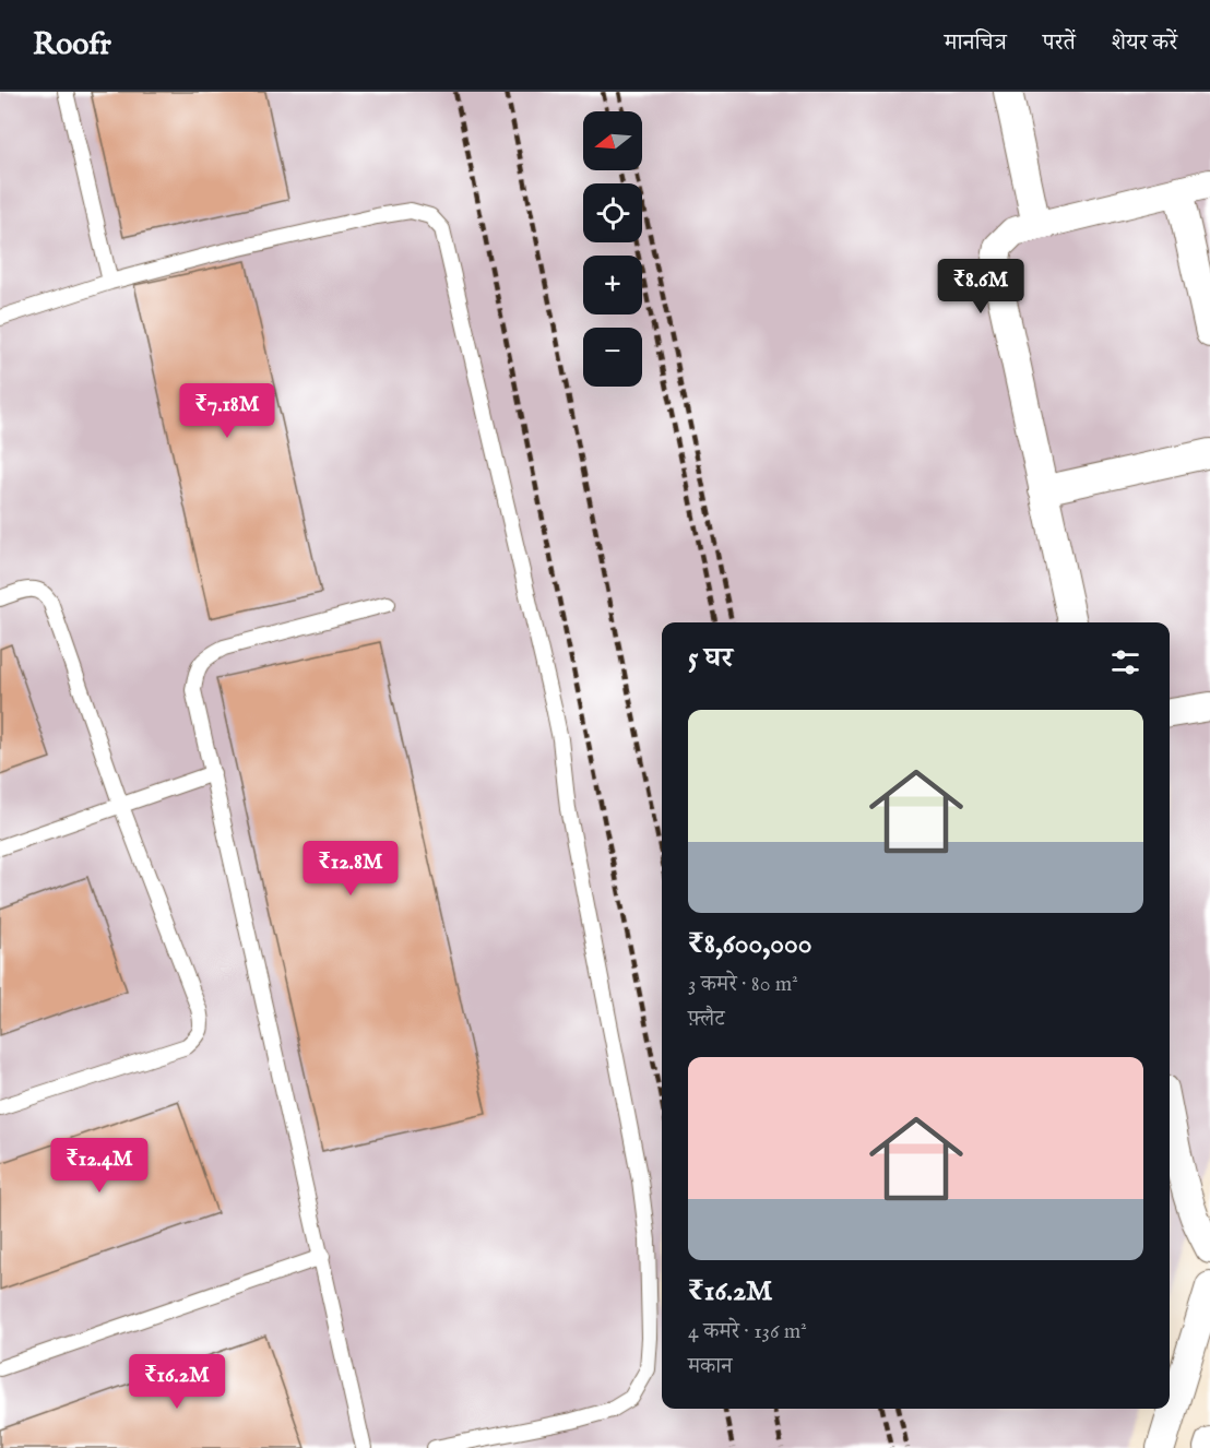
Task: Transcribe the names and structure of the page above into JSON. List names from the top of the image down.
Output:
{
  "north": "left",
  "page": {
    "header": "Roofr",
    "nav": ["मानचित्र", "परतें", "शेयर करें"],
    "map_buttons": ["+", "−"],
    "price": [
      "₹8.6M",
      "₹7.18M",
      "₹12.8M",
      "₹12.4M",
      "₹16.2M"
    ],
    "heading": "5 घर",
    "list": [
      {
        "name": "₹8,600,000",
        "note": "3 कमरे · 80 m² · फ़्लैट"
      },
      {
        "name": "₹16.2M",
        "note": "4 कमरे · 136 m² · मकान"
      }
    ]
  }
}
